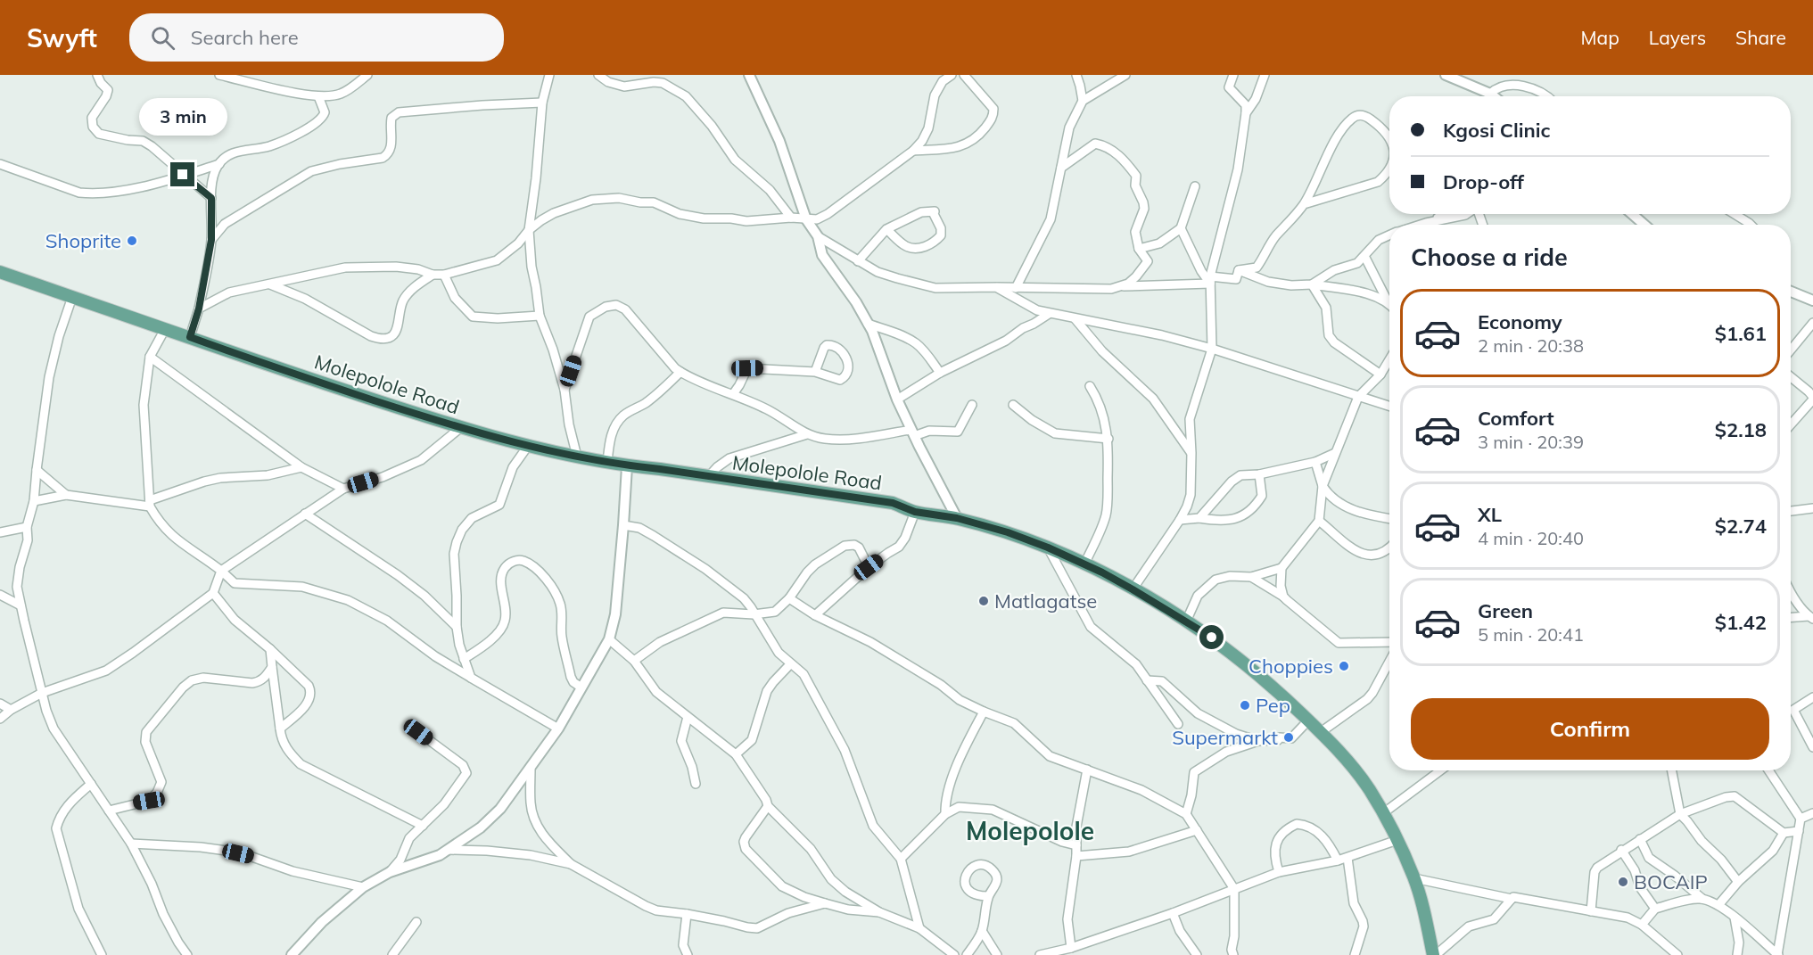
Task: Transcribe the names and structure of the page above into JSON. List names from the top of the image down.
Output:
{
  "streets": {
    "main road": ["Molepolole Road"]
  },
  "districts": ["Molepolole"],
  "places": [
    "Shoprite",
    "Matlagatse",
    "Choppies",
    "Pep",
    "Supermarkt",
    "BOCAIP"
  ],
  "page": {
    "header": "Swyft",
    "search": "Search here",
    "nav": ["Map", "Layers", "Share"],
    "banner": ["Kgosi Clinic", "Drop-off"],
    "bubble": "3 min",
    "heading": "Choose a ride",
    "list": [
      {
        "name": "Economy",
        "note": "2 min · 20:38",
        "value": "$1.61"
      },
      {
        "name": "Comfort",
        "note": "3 min · 20:39",
        "value": "$2.18"
      },
      {
        "name": "XL",
        "note": "4 min · 20:40",
        "value": "$2.74"
      },
      {
        "name": "Green",
        "note": "5 min · 20:41",
        "value": "$1.42"
      }
    ],
    "buttons": "Confirm"
  }
}
